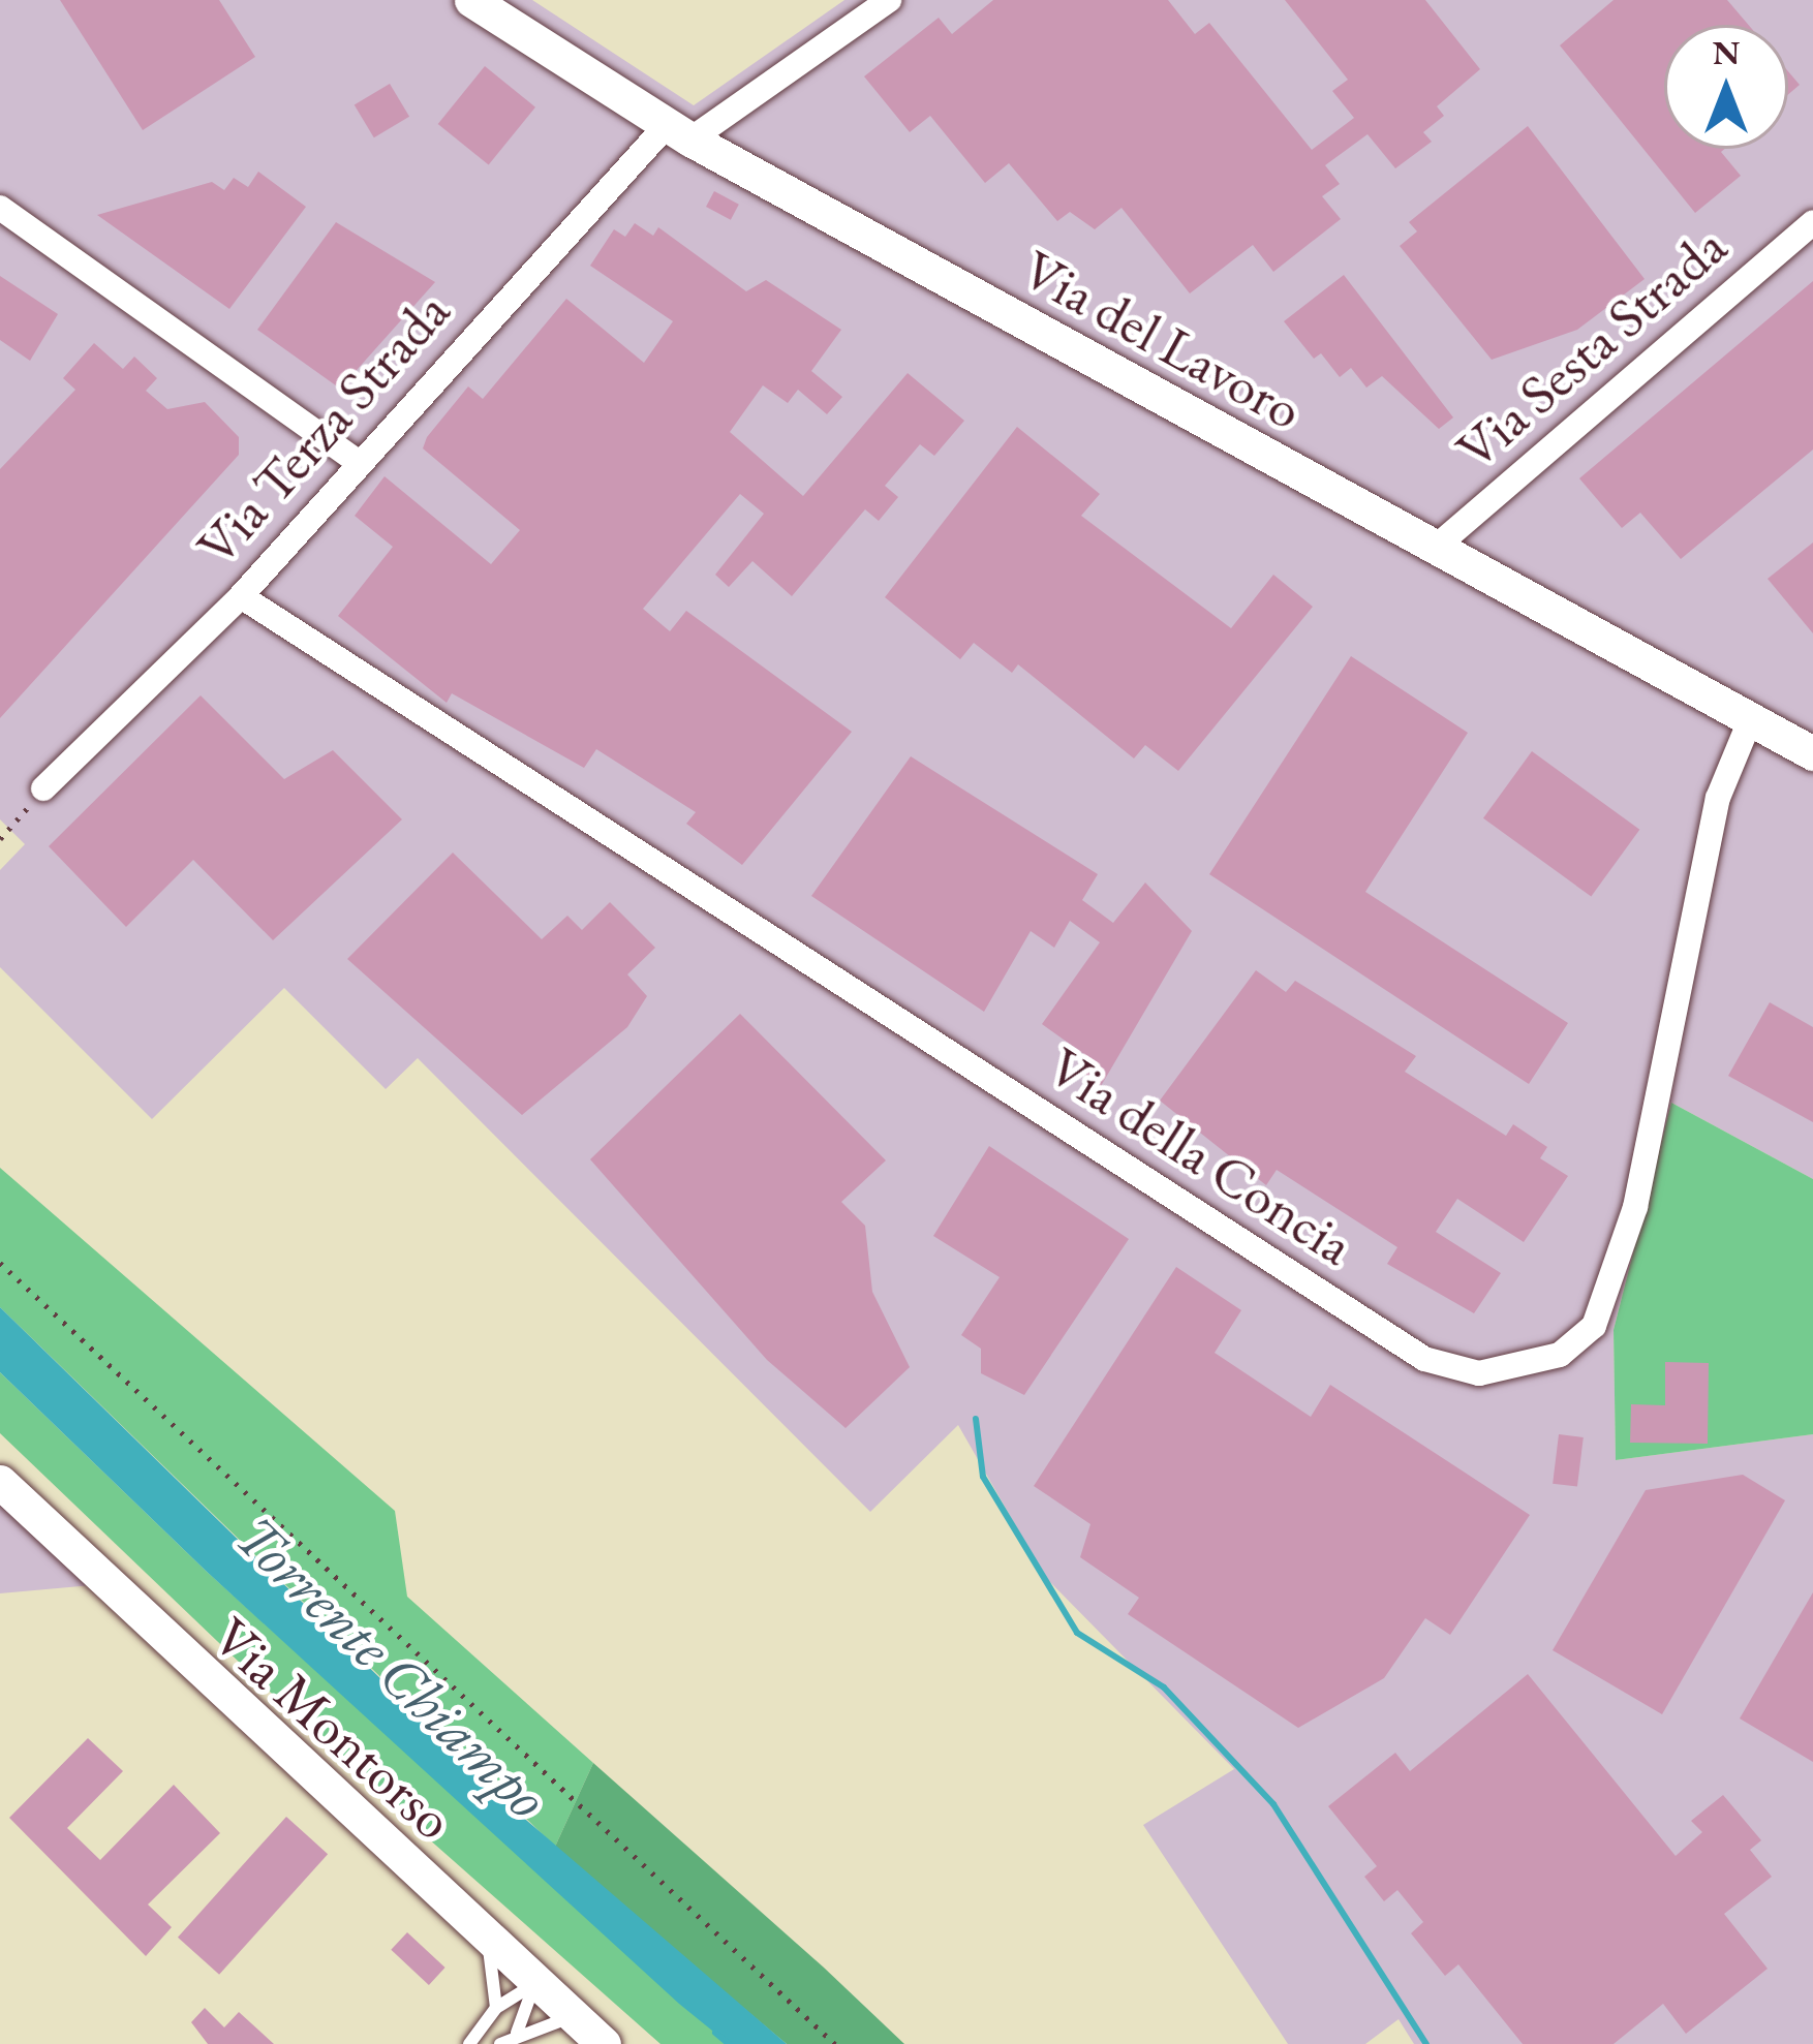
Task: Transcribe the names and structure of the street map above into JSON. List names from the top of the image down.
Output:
{
  "streets": {
    "street": [
      "Via del Lavoro",
      "Via Sesta Strada",
      "Via Terza Strada",
      "Via della Concia",
      "Via Montorso"
    ]
  },
  "crossings": [
    ["Via del Lavoro", "Via Sesta Strada"],
    ["Via del Lavoro", "Via Terza Strada"],
    ["Via del Lavoro", "Via della Concia"],
    ["Via Terza Strada", "Via della Concia"]
  ],
  "water": ["Torrente Chiampo"],
  "north": "top"
}
